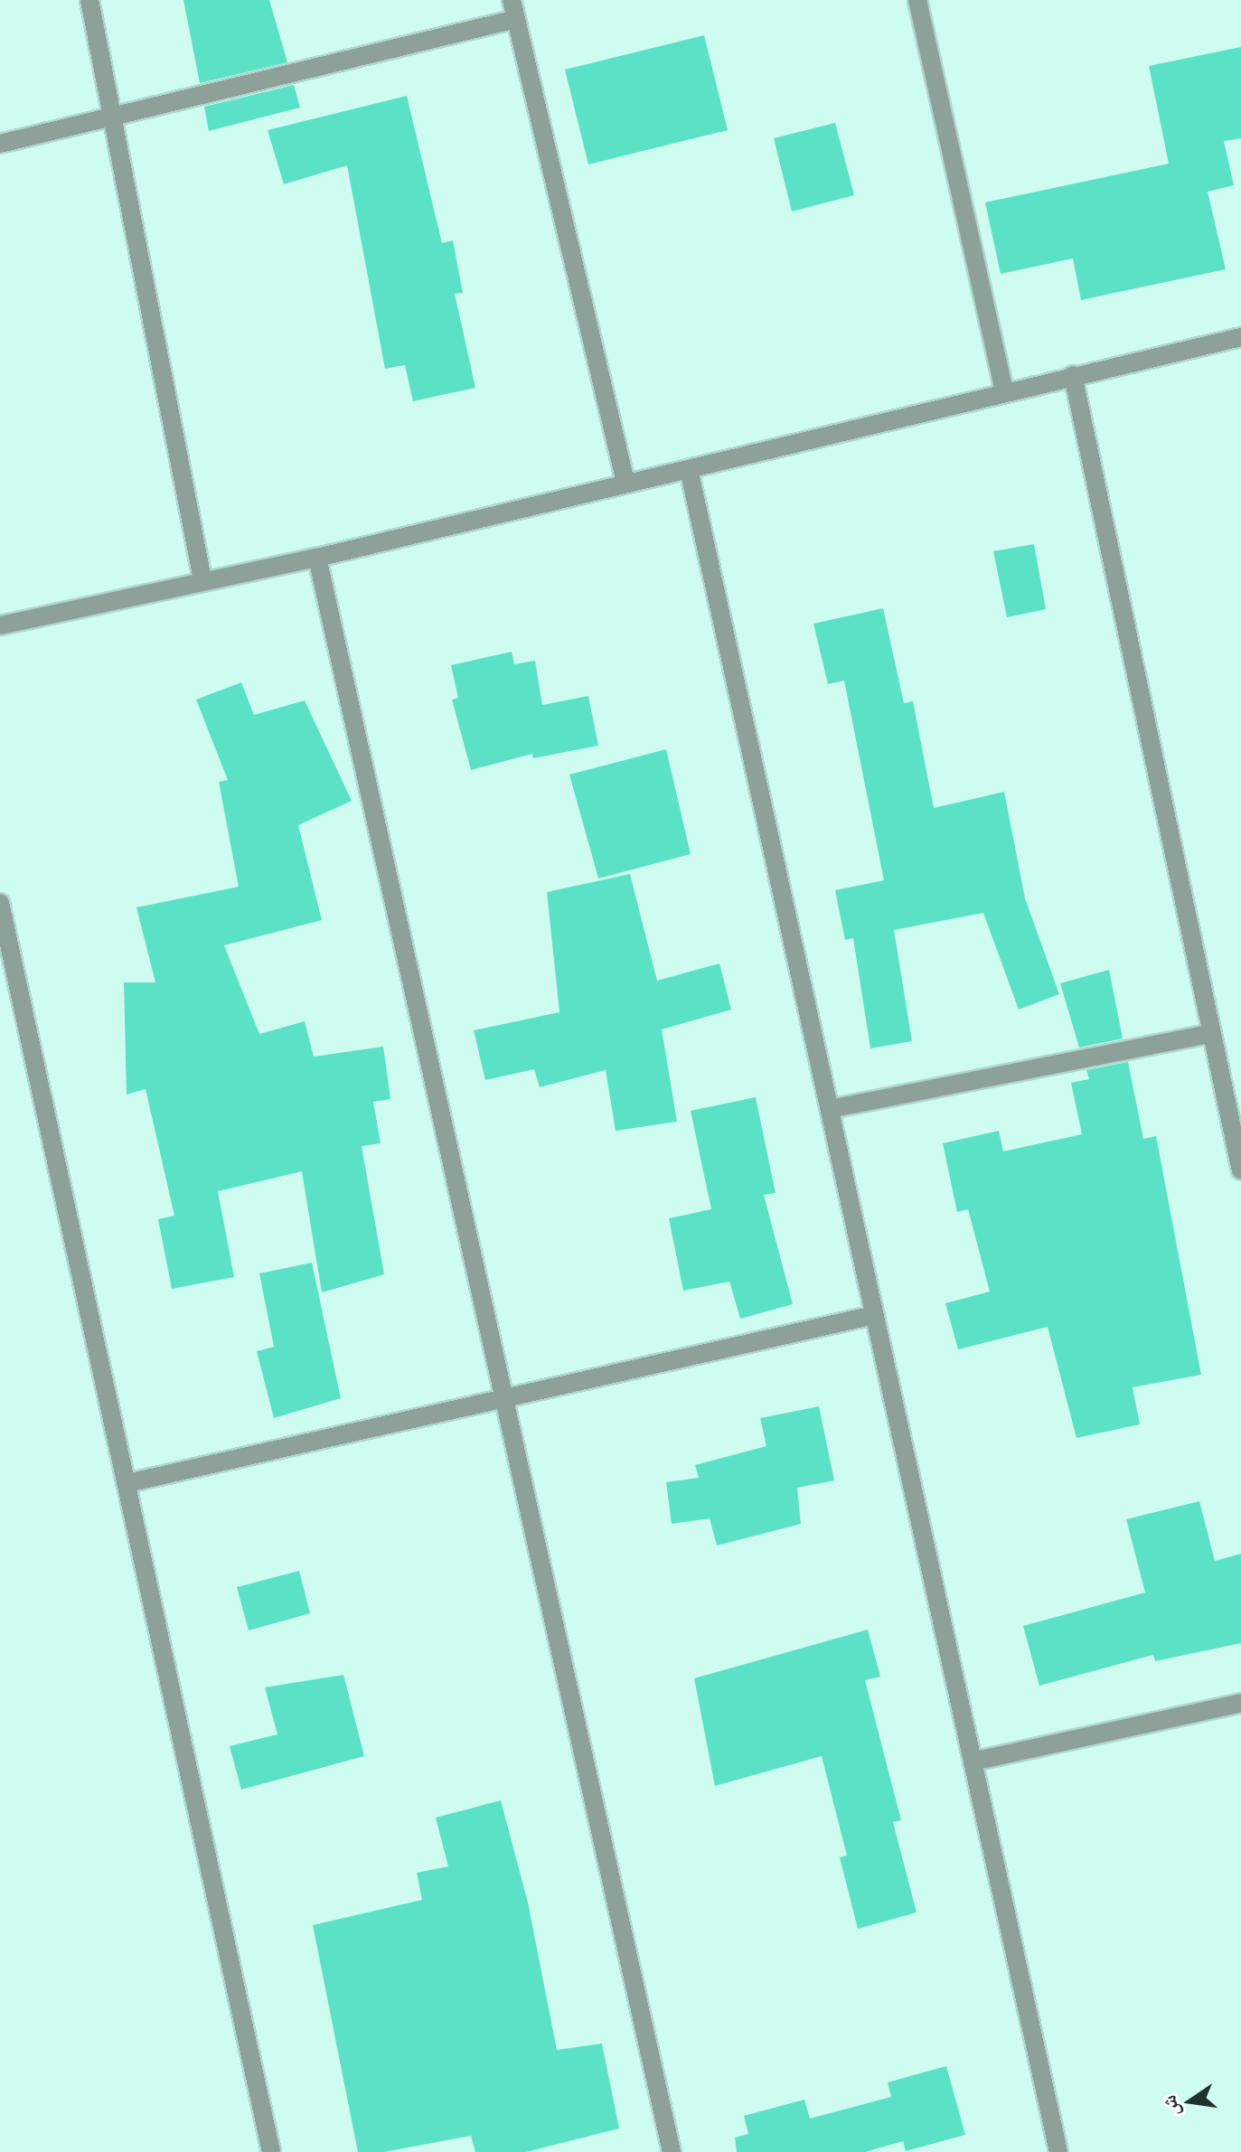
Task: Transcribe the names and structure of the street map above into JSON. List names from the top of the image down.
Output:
{
  "north": "left"
}
